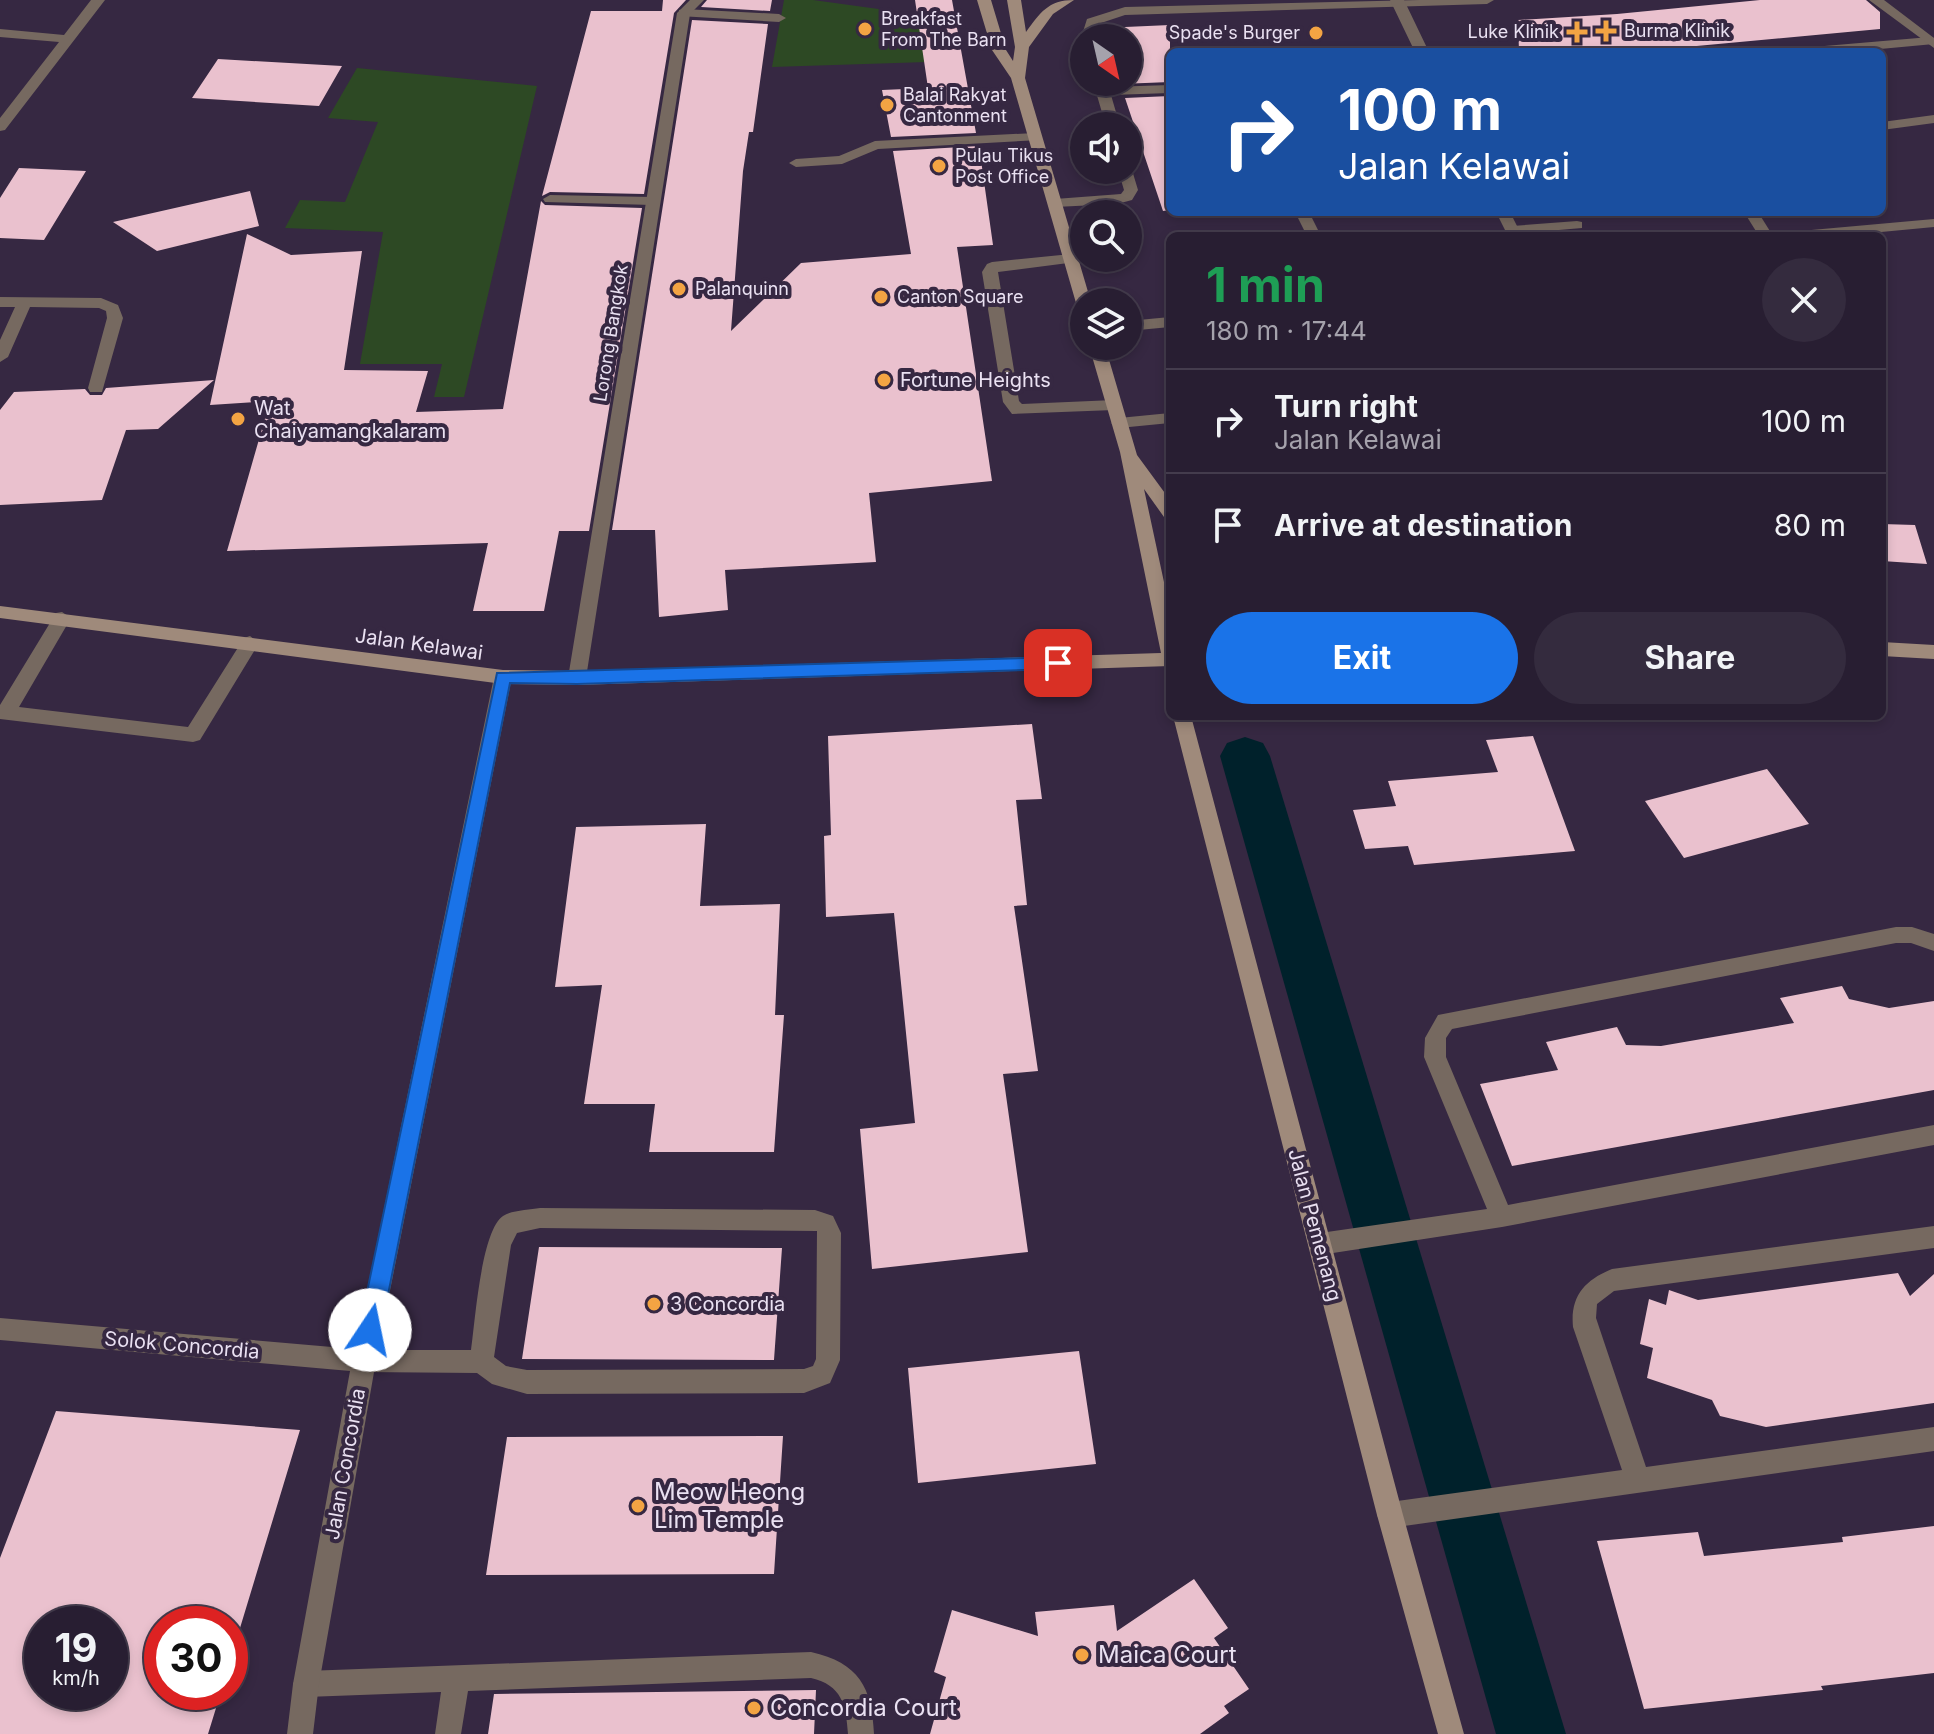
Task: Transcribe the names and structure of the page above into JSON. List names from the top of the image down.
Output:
{
  "streets": {
    "main road": ["Jalan Kelawai", "Jalan Pemenang"],
    "street": ["Lorong Bangkok", "Solok Concordia", "Jalan Concordia"]
  },
  "crossings": [
    ["Lorong Bangkok", "Jalan Kelawai"],
    ["Jalan Kelawai", "Jalan Concordia"],
    ["Solok Concordia", "Jalan Concordia"]
  ],
  "places": {
    "other": [
      "Breakfast From The Barn",
      "Spade's Burger",
      "Balai Rakyat Cantonment",
      "Pulau Tikus Post Office",
      "Palanquinn",
      "Canton Square",
      "Fortune Heights",
      "Wat Chaiyamangkalaram",
      "3 Concordia",
      "Meow Heong Lim Temple",
      "Maica Court",
      "Concordia Court"
    ],
    "health": ["Burma Klinik", "Luke Klinik"]
  },
  "north": "bottom right",
  "page": {
    "turn": ["100 m", "Jalan Kelawai"],
    "heading": ["1 min", "180 m · 17:44"],
    "list": [
      {
        "name": "Turn right",
        "note": "Jalan Kelawai",
        "value": "100 m"
      },
      {
        "name": "Arrive at destination",
        "value": "80 m"
      }
    ],
    "buttons": ["Exit", "Share"],
    "speed": "19 km/h",
    "limit": "30"
  }
}
